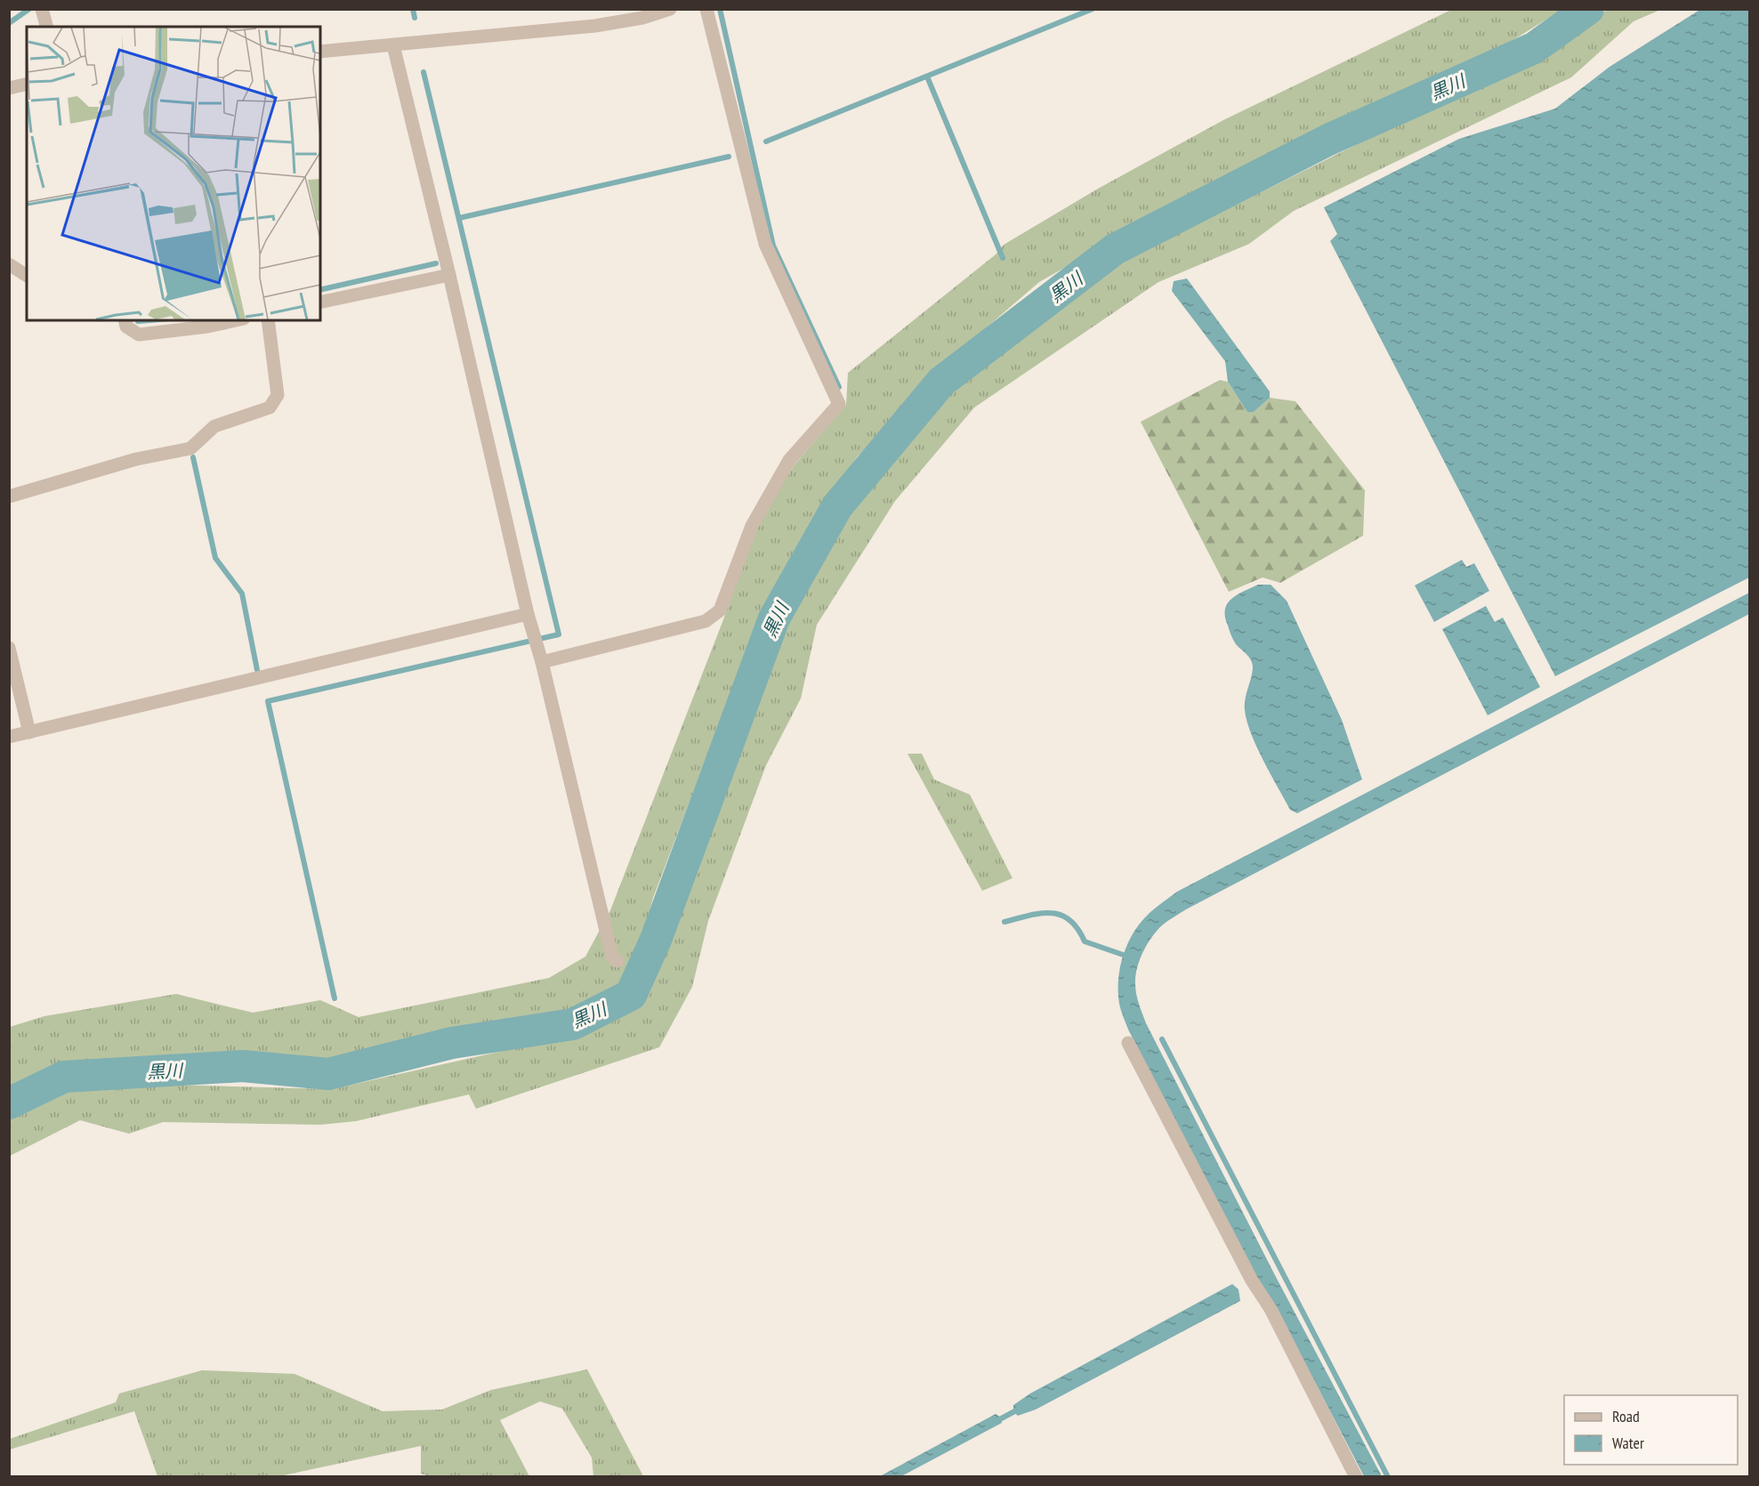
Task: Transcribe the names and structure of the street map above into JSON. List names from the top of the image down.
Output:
{
  "water": ["黒川"],
  "legend": ["Road", "Water"]
}
